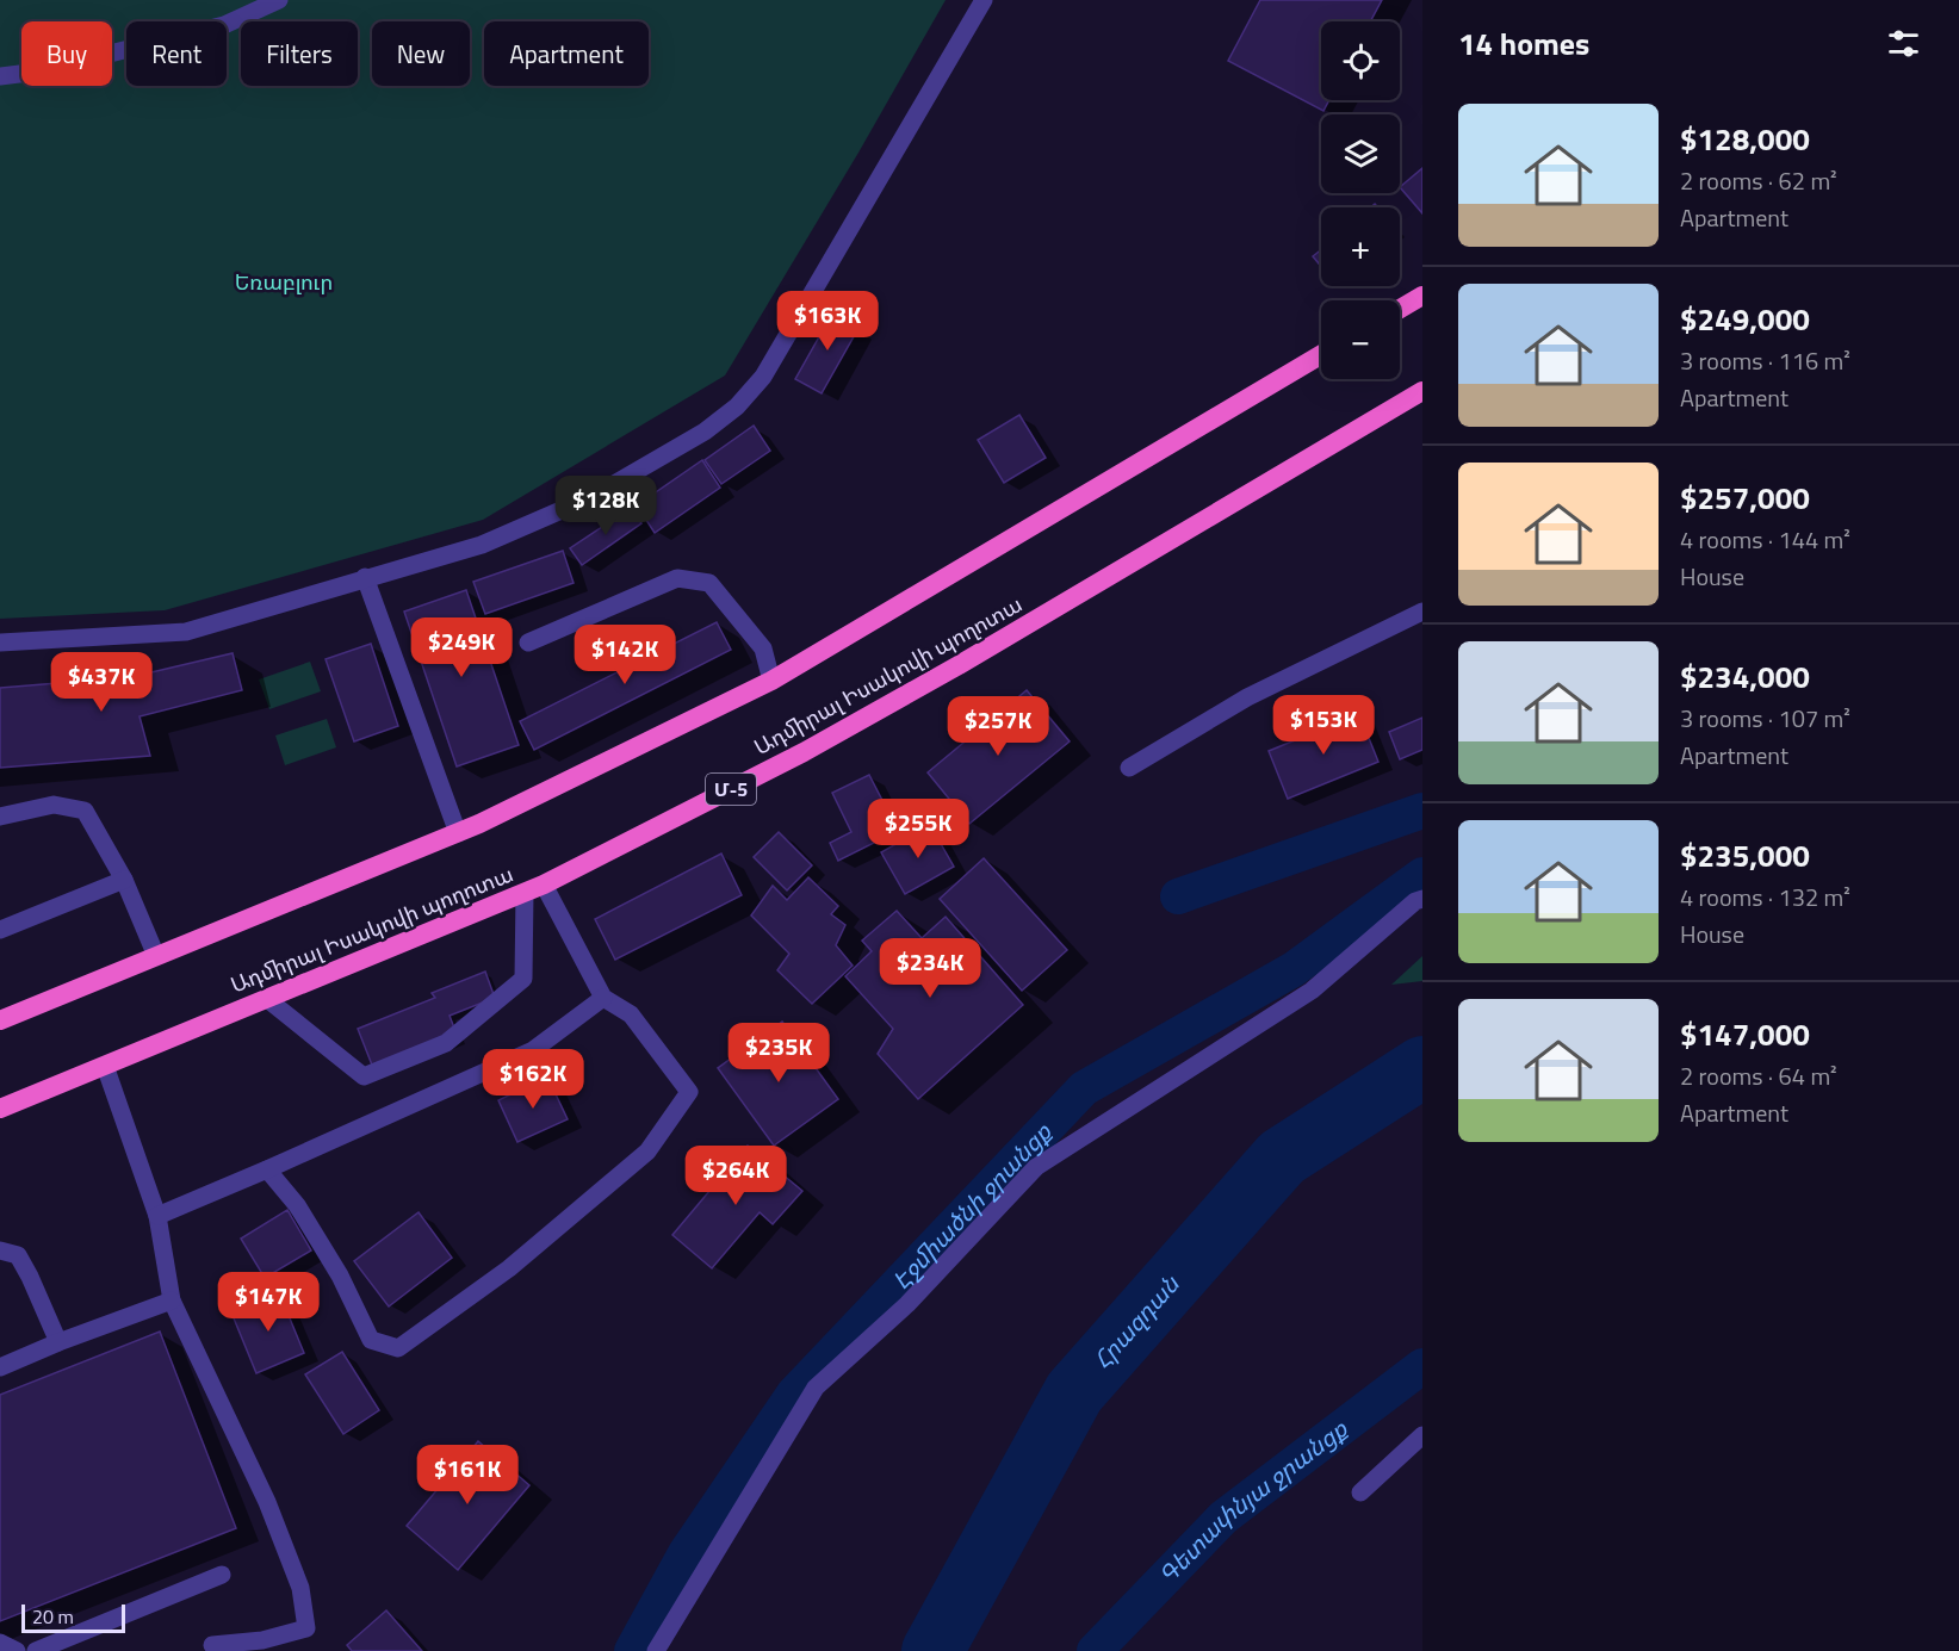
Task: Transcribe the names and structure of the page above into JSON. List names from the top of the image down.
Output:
{
  "streets": {
    "highway": ["Ադմիրալ Իսակովի պողոտա", "Մ-5"]
  },
  "water": ["Էջմիածնի ջրանցք", "Հրազդան", "Գետափնյա ջրանցք"],
  "parks": ["Եռաբլուր"],
  "scale_bar": "20 m",
  "page": {
    "heading": "14 homes",
    "map_buttons": ["+", "−"],
    "chip": [
      "Buy",
      "Rent",
      "Filters",
      "New",
      "Apartment"
    ],
    "list": [
      {
        "name": "$128,000",
        "note": "2 rooms · 62 m² · Apartment"
      },
      {
        "name": "$249,000",
        "note": "3 rooms · 116 m² · Apartment"
      },
      {
        "name": "$257,000",
        "note": "4 rooms · 144 m² · House"
      },
      {
        "name": "$234,000",
        "note": "3 rooms · 107 m² · Apartment"
      },
      {
        "name": "$235,000",
        "note": "4 rooms · 132 m² · House"
      },
      {
        "name": "$147,000",
        "note": "2 rooms · 64 m² · Apartment"
      }
    ],
    "price": [
      "$163K",
      "$128K",
      "$249K",
      "$142K",
      "$437K",
      "$153K",
      "$257K",
      "$255K",
      "$234K",
      "$235K",
      "$162K",
      "$264K",
      "$147K",
      "$161K"
    ],
    "scale": "20 m"
  }
}
